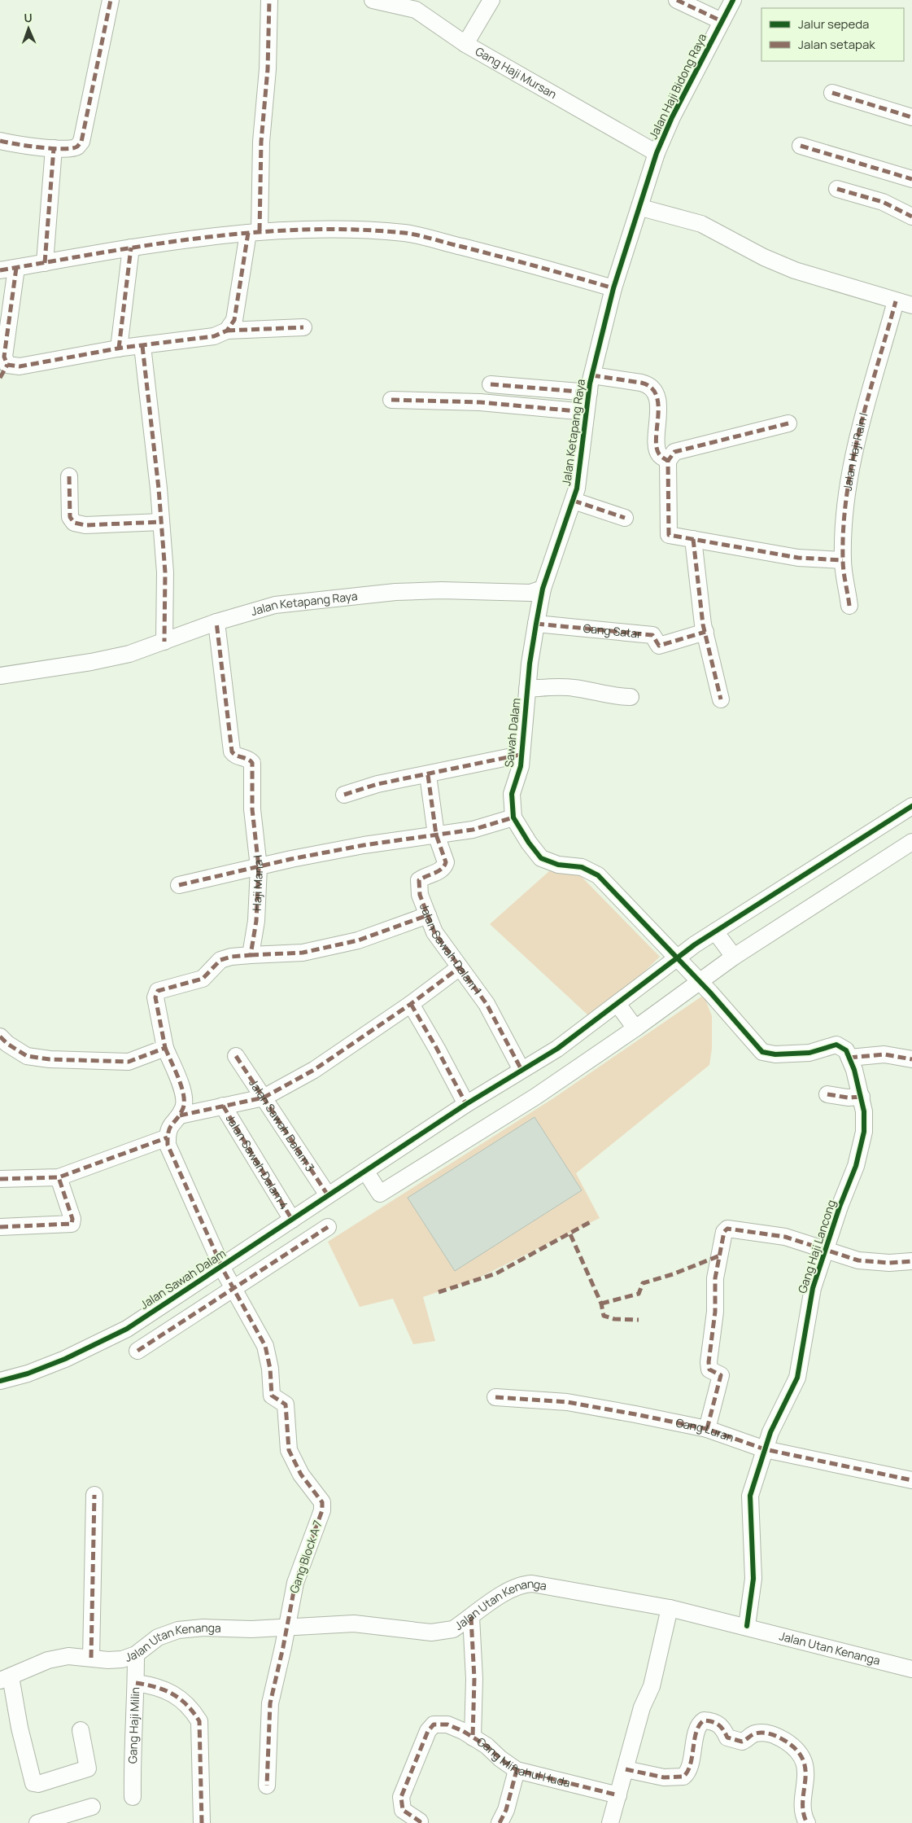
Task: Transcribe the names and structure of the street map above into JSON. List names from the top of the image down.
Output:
{
  "streets": {
    "street": [
      "Gang Haji Mursan",
      "Jalan Haji Bidong Raya",
      "Jalan Ketapang Raya",
      "Jalan Haji Rain I",
      "Gang Satar",
      "Sawah Dalam",
      "Haji Mana I",
      "Jalan Sawah Dalam 1",
      "Jalan Sawah Dalam 3",
      "Jalan Sawah Dalam 4",
      "Gang Haji Lancong",
      "Jalan Sawah Dalam",
      "Gang Luran",
      "Gang Block A 7",
      "Jalan Utan Kenanga",
      "Gang Haji Milin",
      "Gang Miftahul Huda"
    ]
  },
  "crossings": [
    ["Gang Haji Mursan", "Jalan Haji Bidong Raya"],
    ["Jalan Haji Bidong Raya", "Jalan Ketapang Raya"],
    ["Jalan Ketapang Raya", "Sawah Dalam"],
    ["Jalan Ketapang Raya", "Haji Mana I"],
    ["Gang Satar", "Sawah Dalam"],
    ["Jalan Sawah Dalam 3", "Jalan Sawah Dalam"],
    ["Jalan Sawah Dalam 4", "Jalan Sawah Dalam"],
    ["Gang Haji Lancong", "Gang Luran"],
    ["Gang Haji Lancong", "Jalan Utan Kenanga"],
    ["Jalan Sawah Dalam", "Gang Block A 7"],
    ["Gang Block A 7", "Jalan Utan Kenanga"],
    ["Jalan Utan Kenanga", "Gang Haji Milin"]
  ],
  "legend": ["Jalur sepeda", "Jalan setapak"],
  "north": "top"
}
